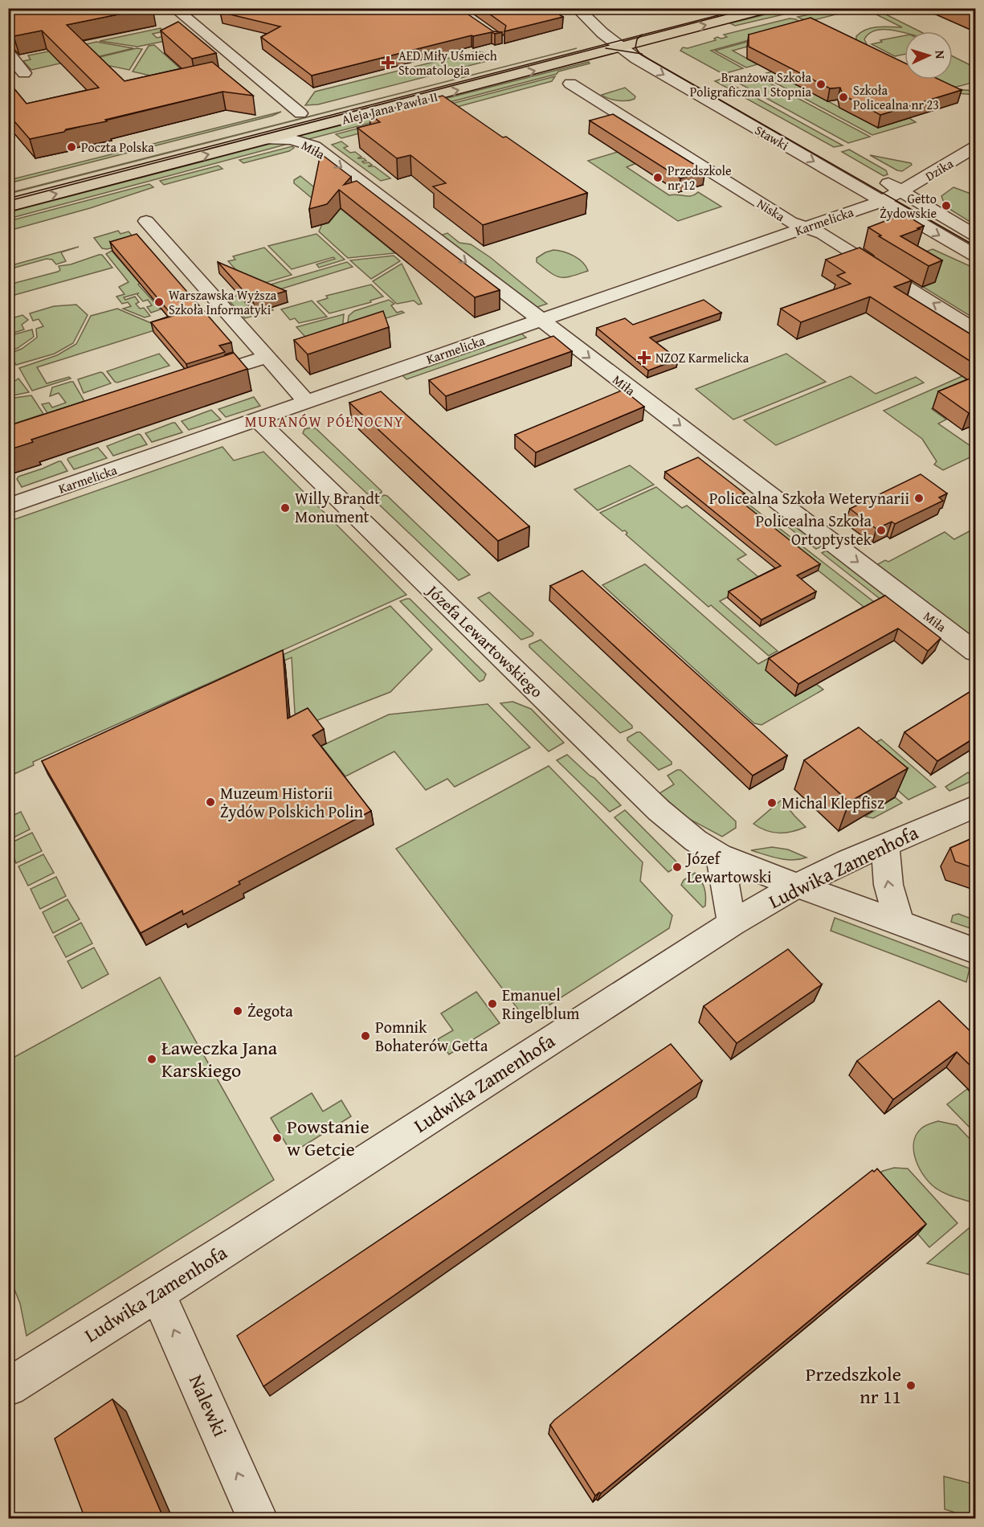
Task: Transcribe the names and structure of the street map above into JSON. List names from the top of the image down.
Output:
{
  "streets": {
    "main road": ["Aleja Jana Pawła II"],
    "street": [
      "Stawki",
      "Miła",
      "Dzika",
      "Niska",
      "Karmelicka",
      "Józefa Lewartowskiego",
      "Ludwika Zamenhofa",
      "Nalewki"
    ]
  },
  "crossings": [
    ["Aleja Jana Pawła II", "Stawki"],
    ["Aleja Jana Pawła II", "Miła"],
    ["Stawki", "Karmelicka"],
    ["Miła", "Karmelicka"],
    ["Dzika", "Karmelicka"],
    ["Niska", "Karmelicka"],
    ["Karmelicka", "Józefa Lewartowskiego"],
    ["Józefa Lewartowskiego", "Ludwika Zamenhofa"],
    ["Ludwika Zamenhofa", "Nalewki"]
  ],
  "one_way": ["Aleja Jana Pawła II", "Miła", "Nalewki"],
  "districts": ["MURANÓW PÓŁNOCNY"],
  "places": {
    "health": ["AED Miły Uśmiech Stomatologia", "NZOZ Karmelicka"],
    "other": [
      "Branżowa Szkoła Poligraficzna I Stopnia",
      "Szkoła Policealna nr 23",
      "Poczta Polska",
      "Przedszkole nr 12",
      "Getto Żydowskie",
      "Warszawska Wyższa Szkoła Informatyki",
      "Policealna Szkoła Weterynarii",
      "Willy Brandt Monument",
      "Policealna Szkoła Ortoptystek",
      "Muzeum Historii Żydów Polskich Polin",
      "Michal Klepfisz",
      "Józef Lewartowski",
      "Emanuel Ringelblum",
      "Żegota",
      "Pomnik Bohaterów Getta",
      "Ławeczka Jana Karskiego",
      "Powstanie w Getcie",
      "Przedszkole nr 11"
    ]
  },
  "north": "right"
}
